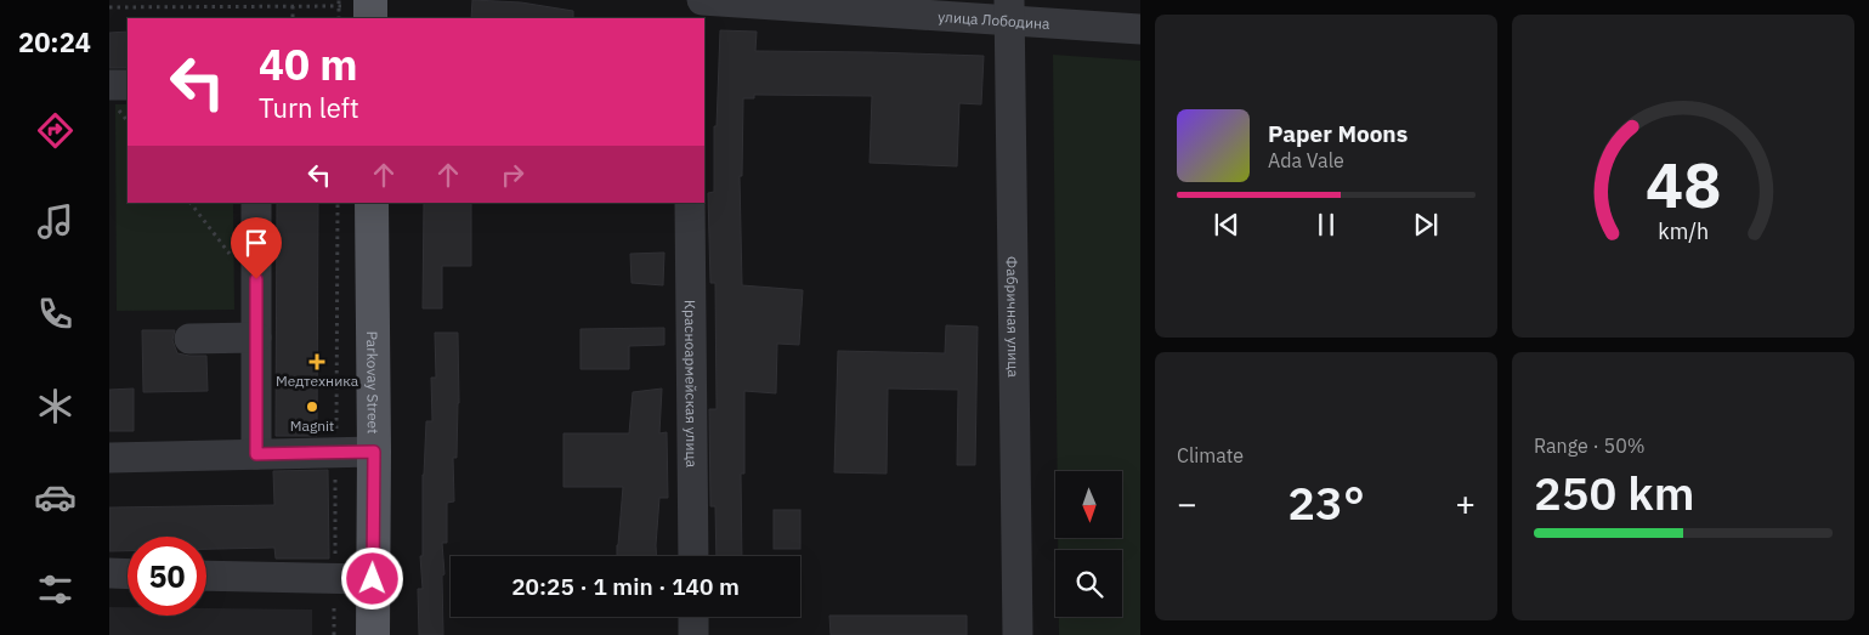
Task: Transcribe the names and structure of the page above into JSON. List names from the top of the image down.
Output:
{
  "streets": {
    "main road": ["Parkovay Street"],
    "street": ["улица Лободина", "Фабричная улица", "Красноармейская улица"]
  },
  "crossings": [
    ["улица Лободина", "Фабричная улица"]
  ],
  "places": {
    "health": ["Медтехника"],
    "other": ["Magnit"]
  },
  "north": "bottom",
  "page": {
    "tabs": "20:24",
    "turn": ["40 m", "Turn left"],
    "song": ["Paper Moons", "Ada Vale"],
    "tile": [
      "Climate",
      ["Range · 50%", "250 km"]
    ],
    "heat": ["−", "23°", "+"],
    "limit": "50",
    "trip": "20:25 · 1 min · 140 m",
    "gauge": ["48", "km/h"]
  }
}
